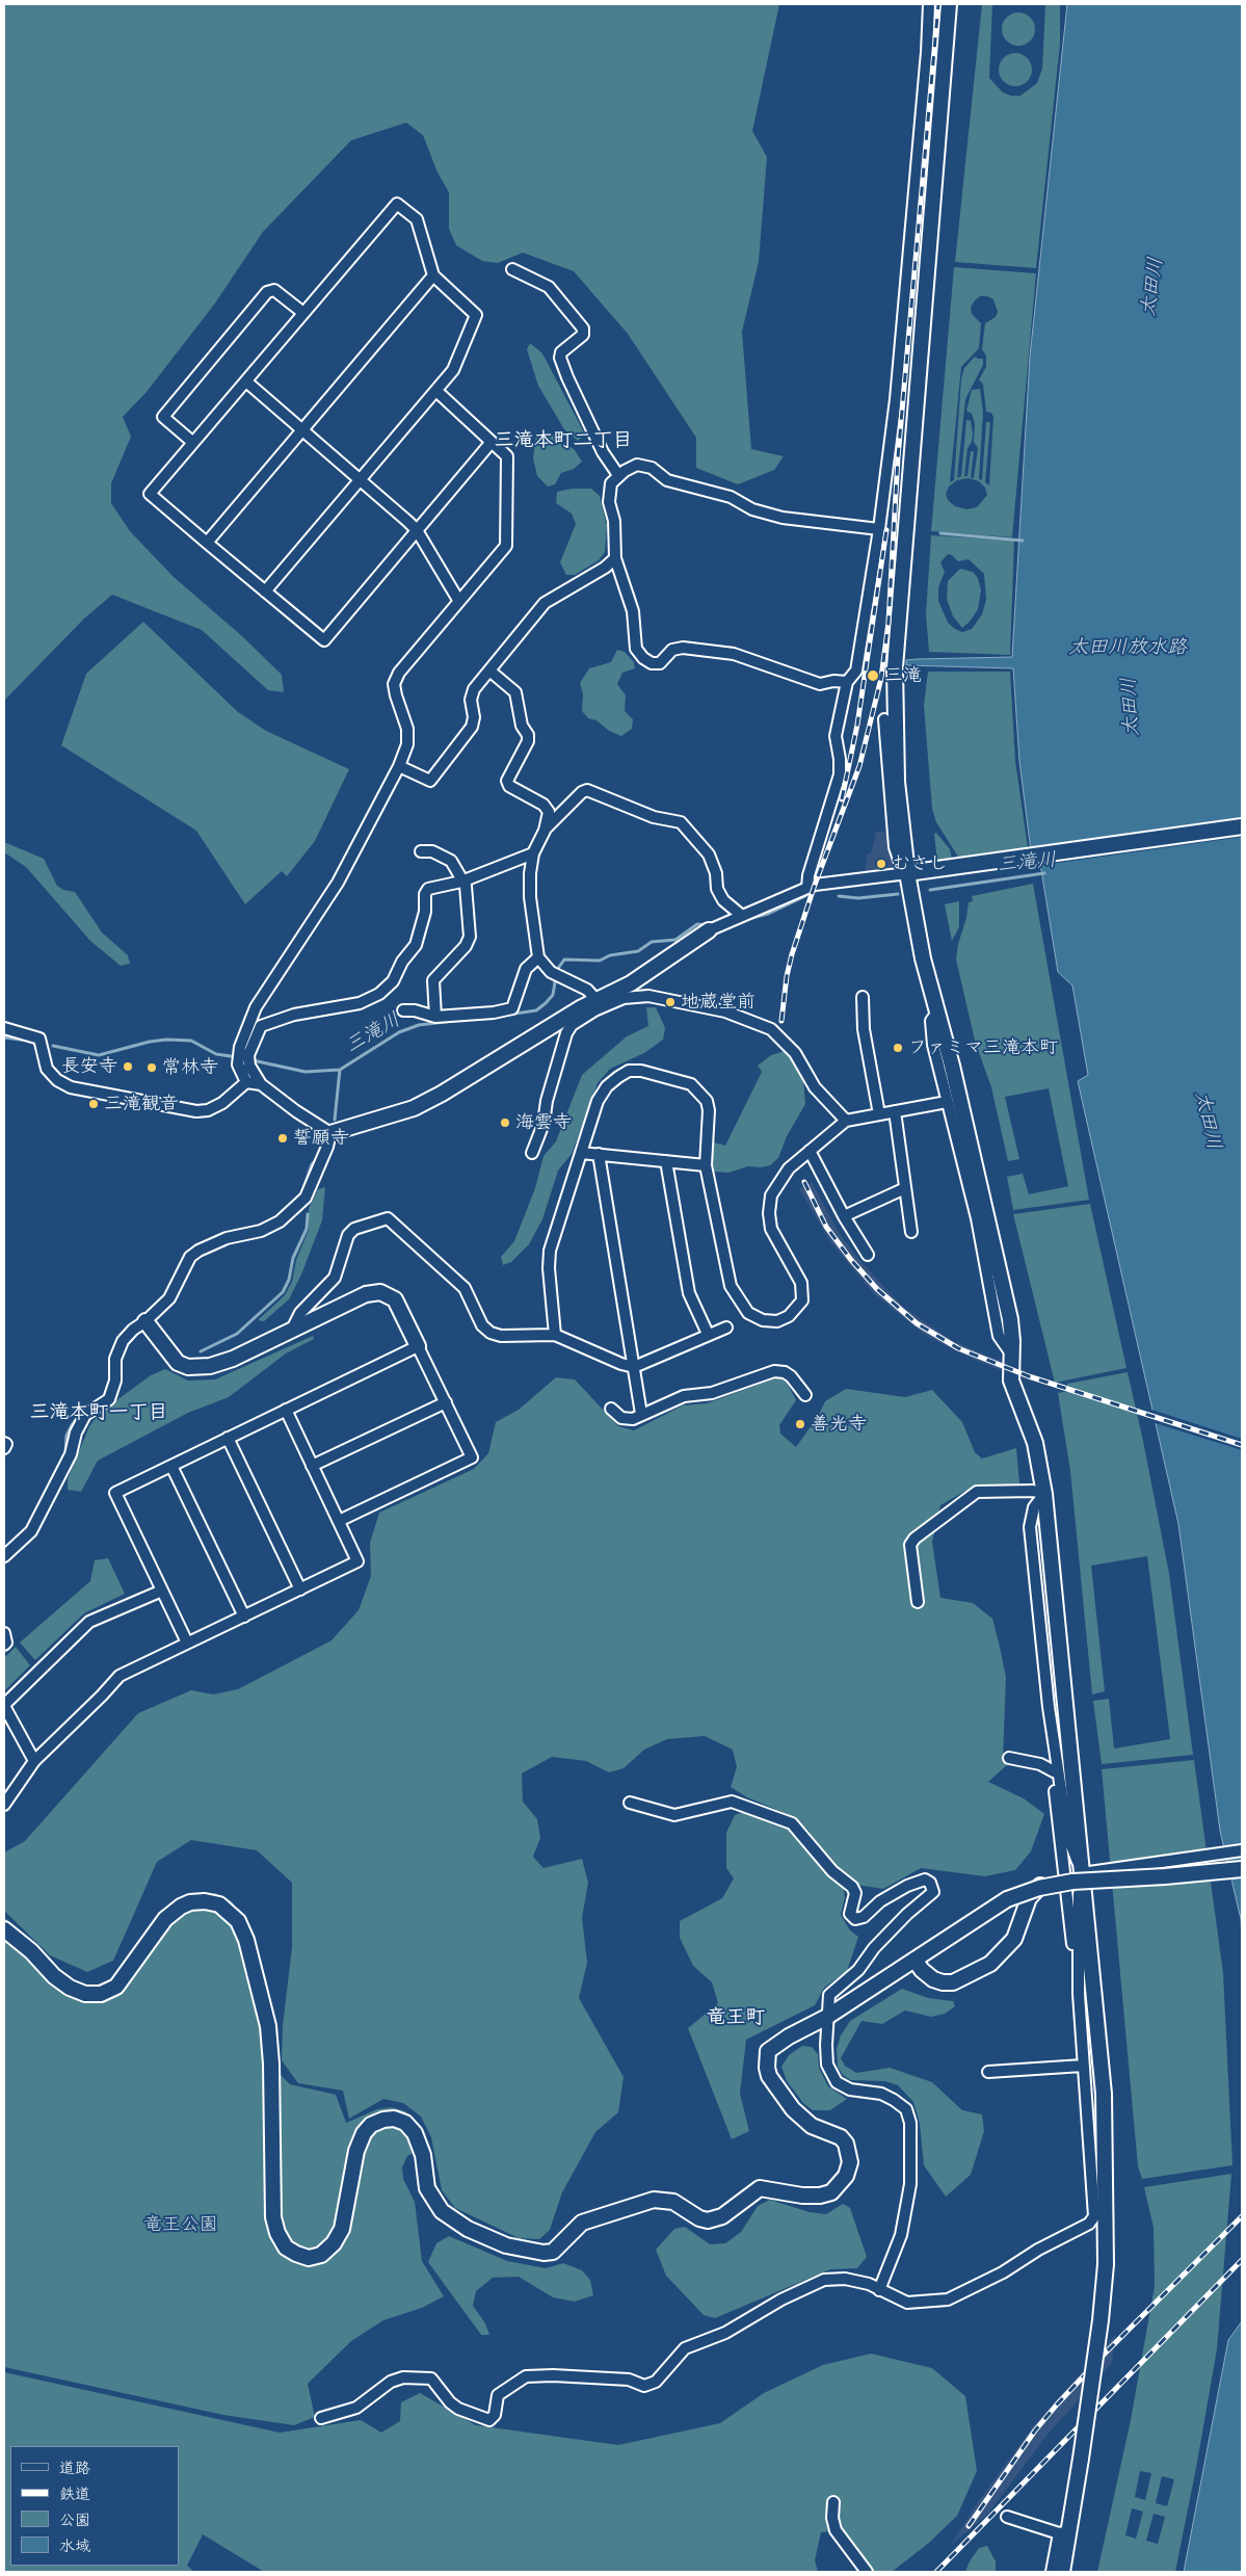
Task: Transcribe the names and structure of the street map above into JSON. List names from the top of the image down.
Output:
{
  "districts": ["三滝本町二丁目", "三滝本町一丁目", "竜王町"],
  "water": ["太田川", "太田川放水路", "三滝川"],
  "parks": ["竜王公園"],
  "places": [
    "三滝",
    "むさし",
    "地蔵堂前",
    "ファミマ三滝本町",
    "長安寺",
    "常林寺",
    "三滝観音",
    "海雲寺",
    "誓願寺",
    "善光寺"
  ],
  "legend": [
    "道路",
    "鉄道",
    "公園",
    "水域"
  ]
}
